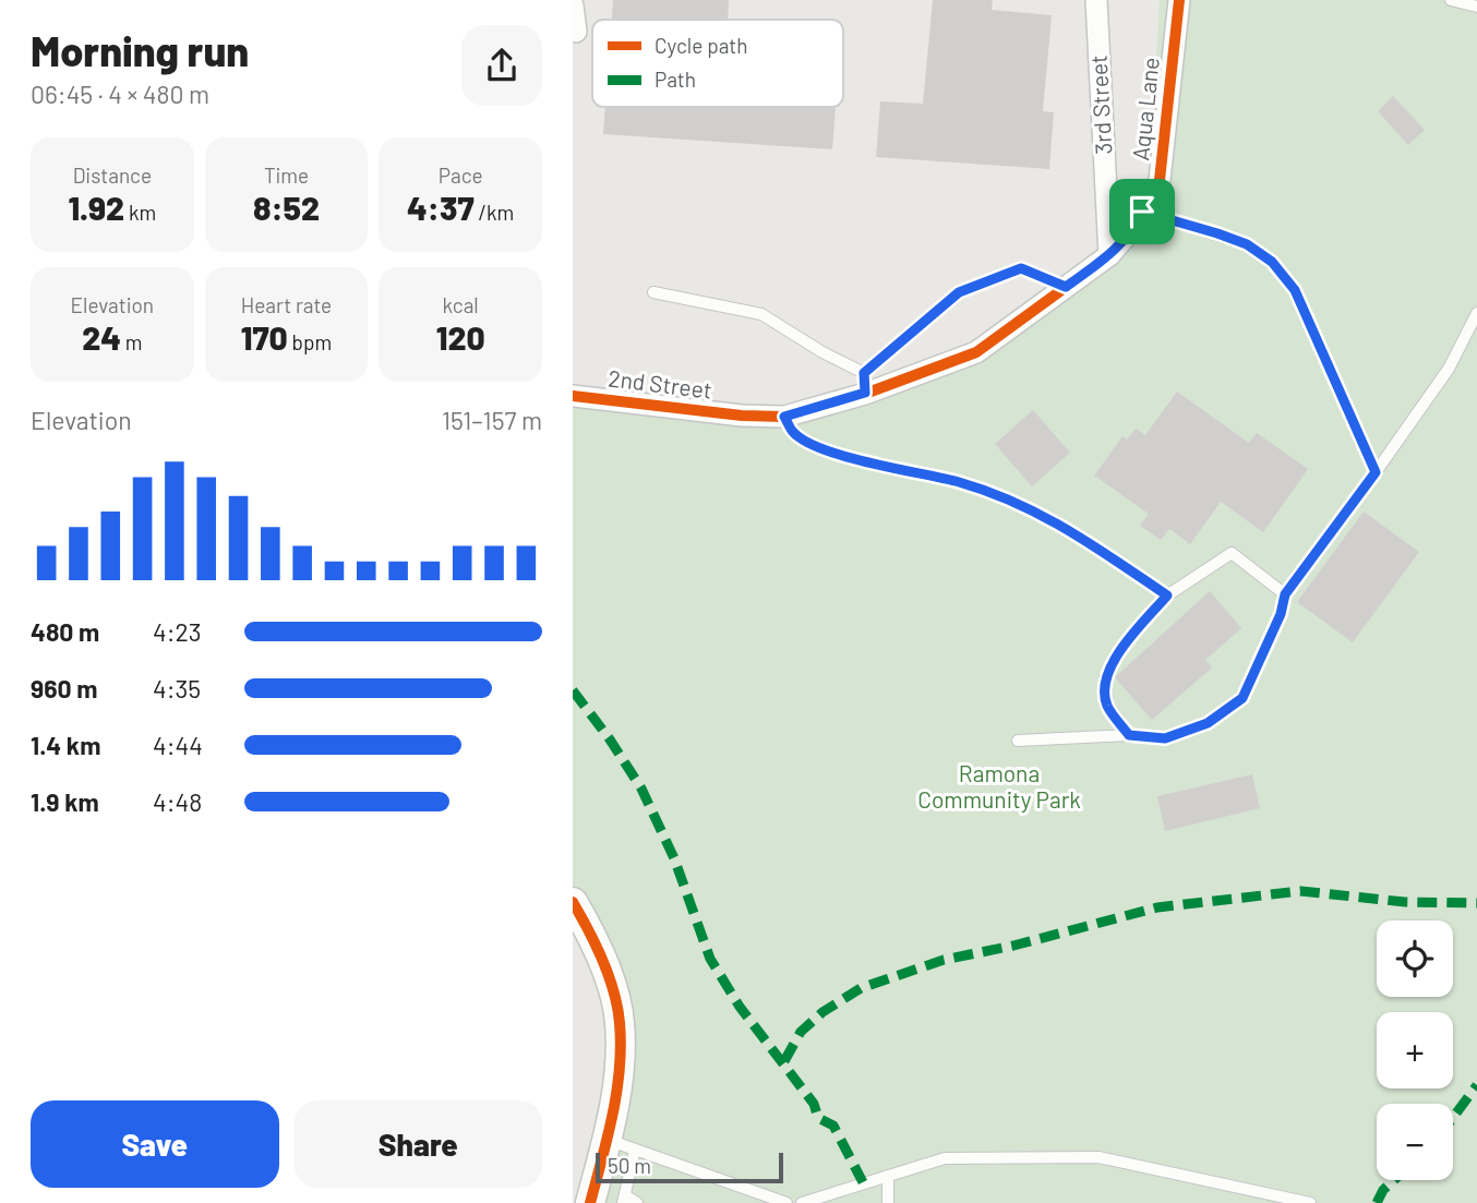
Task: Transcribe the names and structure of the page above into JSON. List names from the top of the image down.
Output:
{
  "streets": {
    "street": ["3rd Street", "Aqua Lane", "2nd Street"]
  },
  "crossings": [
    ["3rd Street", "Aqua Lane"],
    ["Aqua Lane", "2nd Street"]
  ],
  "parks": ["Ramona Community Park"],
  "legend": ["Cycle path", "Path"],
  "scale_bar": "50 m",
  "page": {
    "heading": ["Morning run", "06:45 · 4 × 480 m"],
    "stats": [
      ["Distance", "1.92 km"],
      ["Time", "8:52"],
      ["Pace", "4:37 /km"],
      ["Elevation", "24 m"],
      ["Heart rate", "170 bpm"],
      ["kcal", "120"]
    ],
    "chart": ["Elevation", "151–157 m"],
    "list": [
      {
        "name": "480 m",
        "note": "4:23"
      },
      {
        "name": "960 m",
        "note": "4:35"
      },
      {
        "name": "1.4 km",
        "note": "4:44"
      },
      {
        "name": "1.9 km",
        "note": "4:48"
      }
    ],
    "map_buttons": ["+", "−"],
    "buttons": ["Save", "Share"],
    "scale": "50 m"
  }
}
